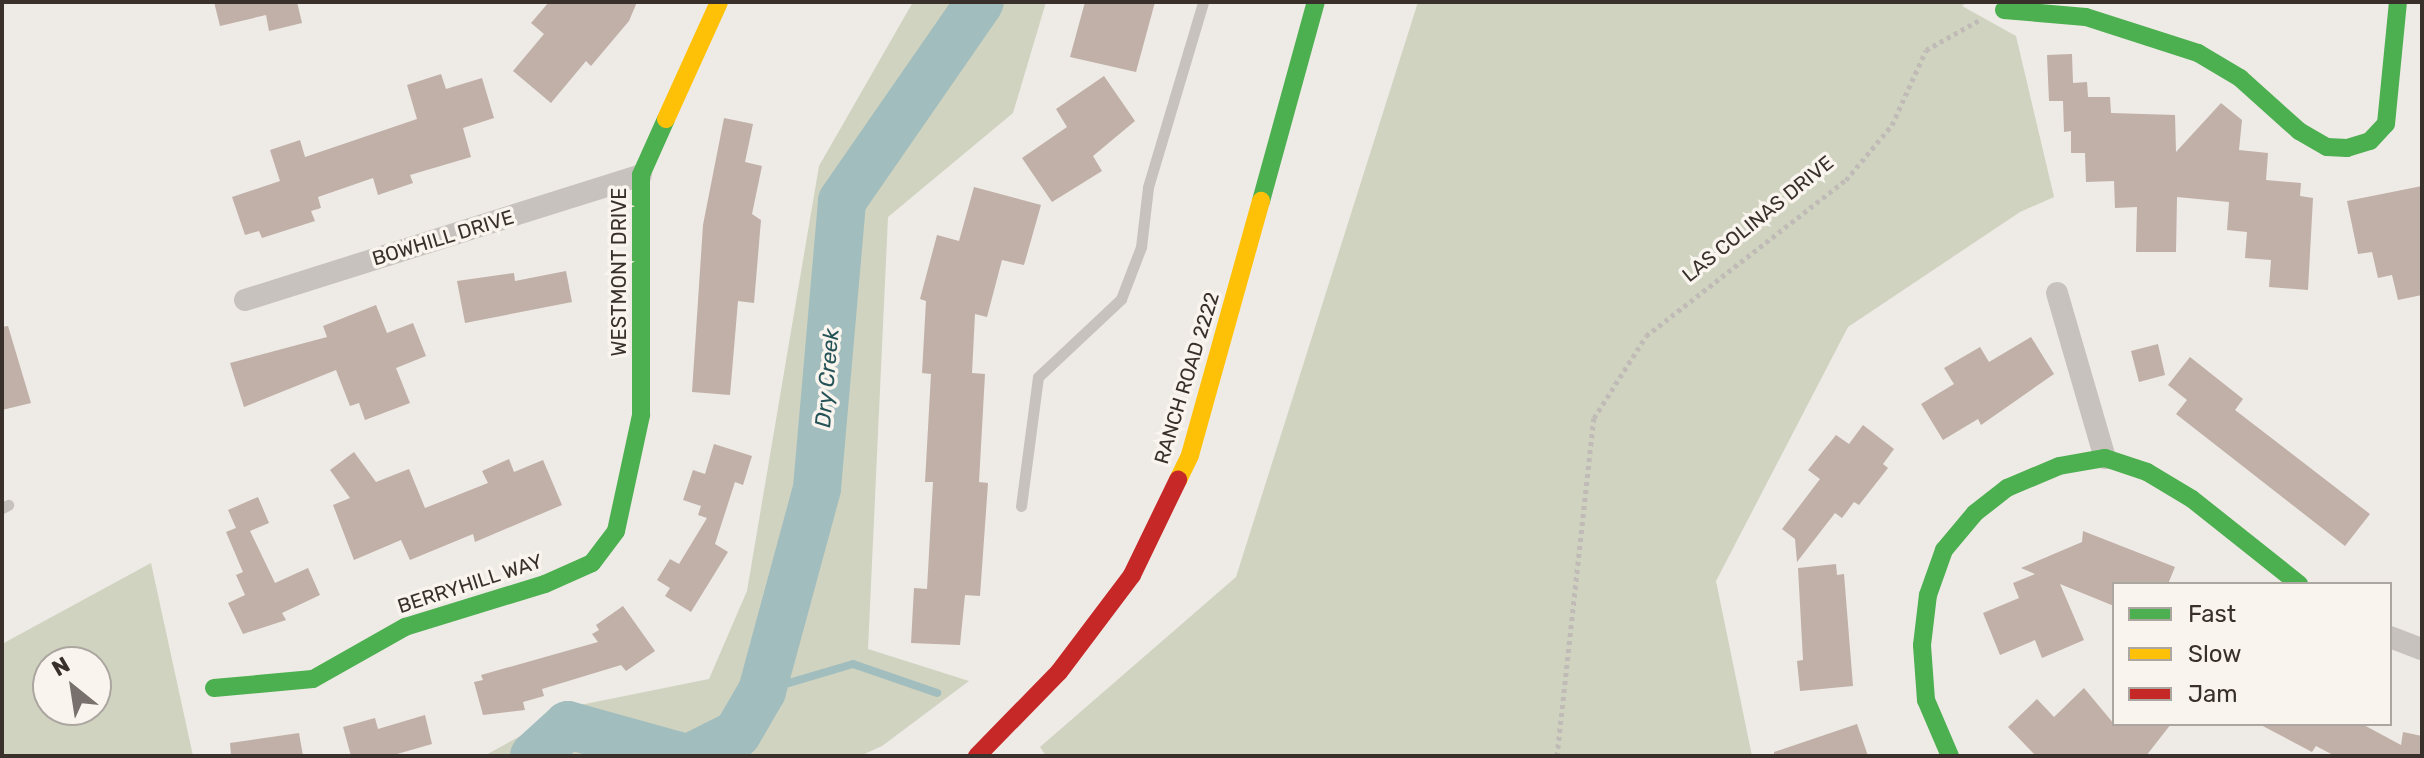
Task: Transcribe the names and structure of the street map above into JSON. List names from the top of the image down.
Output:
{
  "streets": {
    "street": [
      "BOWHILL DRIVE",
      "WESTMONT DRIVE",
      "RANCH ROAD 2222",
      "BERRYHILL WAY"
    ],
    "path": ["LAS COLINAS DRIVE"]
  },
  "crossings": [
    ["BOWHILL DRIVE", "WESTMONT DRIVE"],
    ["WESTMONT DRIVE", "BERRYHILL WAY"]
  ],
  "water": ["Dry Creek"],
  "legend": ["Fast", "Slow", "Jam"],
  "north": "top left"
}
